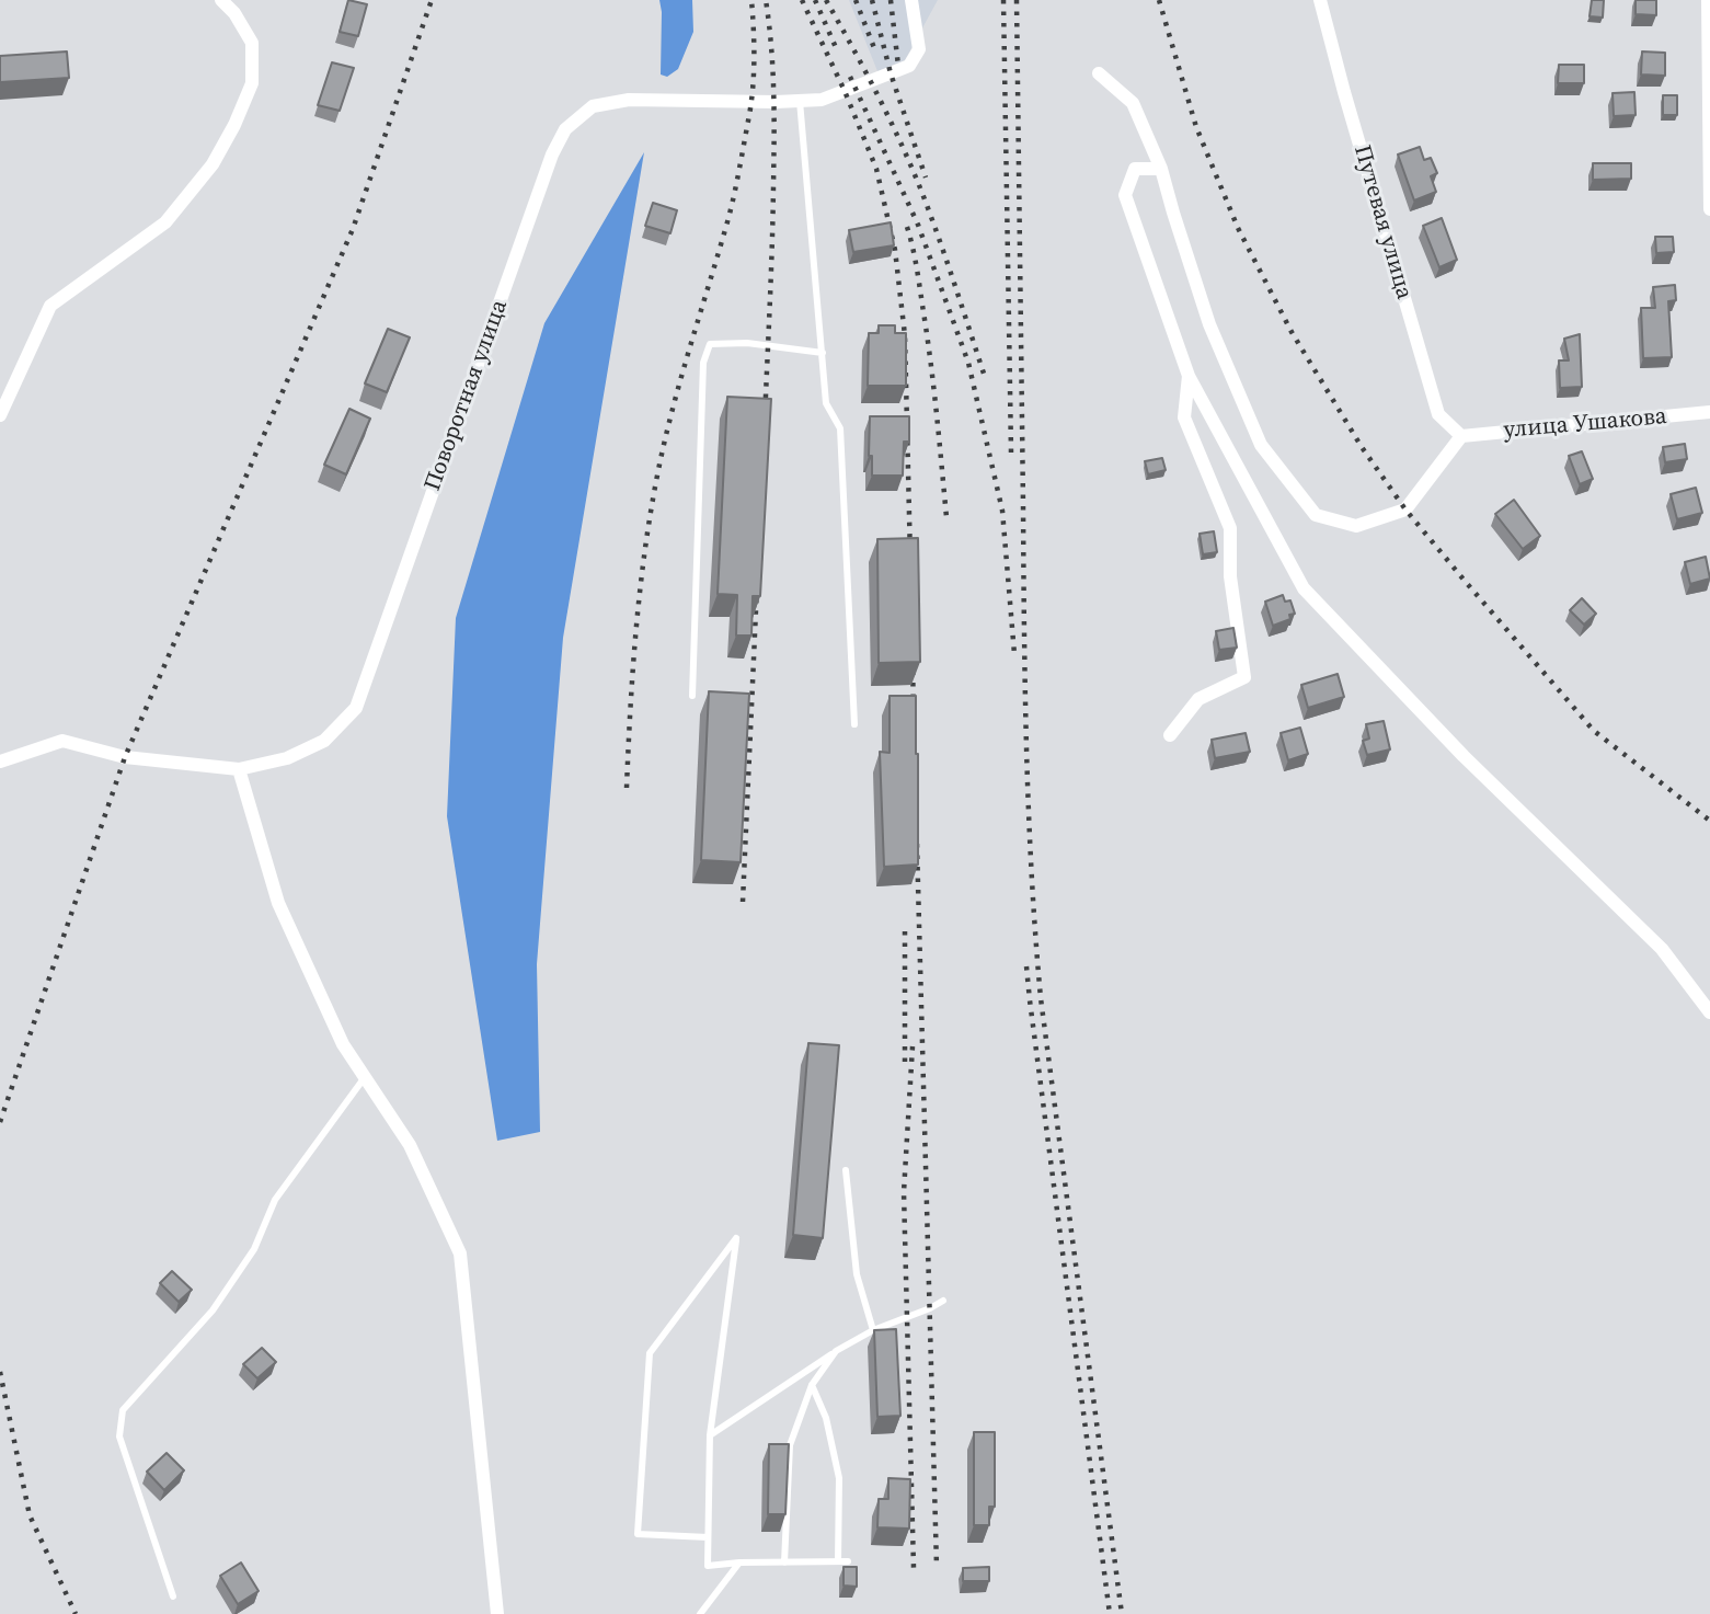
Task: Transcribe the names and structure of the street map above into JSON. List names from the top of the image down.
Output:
{
  "streets": {
    "street": ["Путевая улица", "Поворотная улица", "улица Ушакова"]
  },
  "crossings": [
    ["Путевая улица", "улица Ушакова"]
  ]
}
